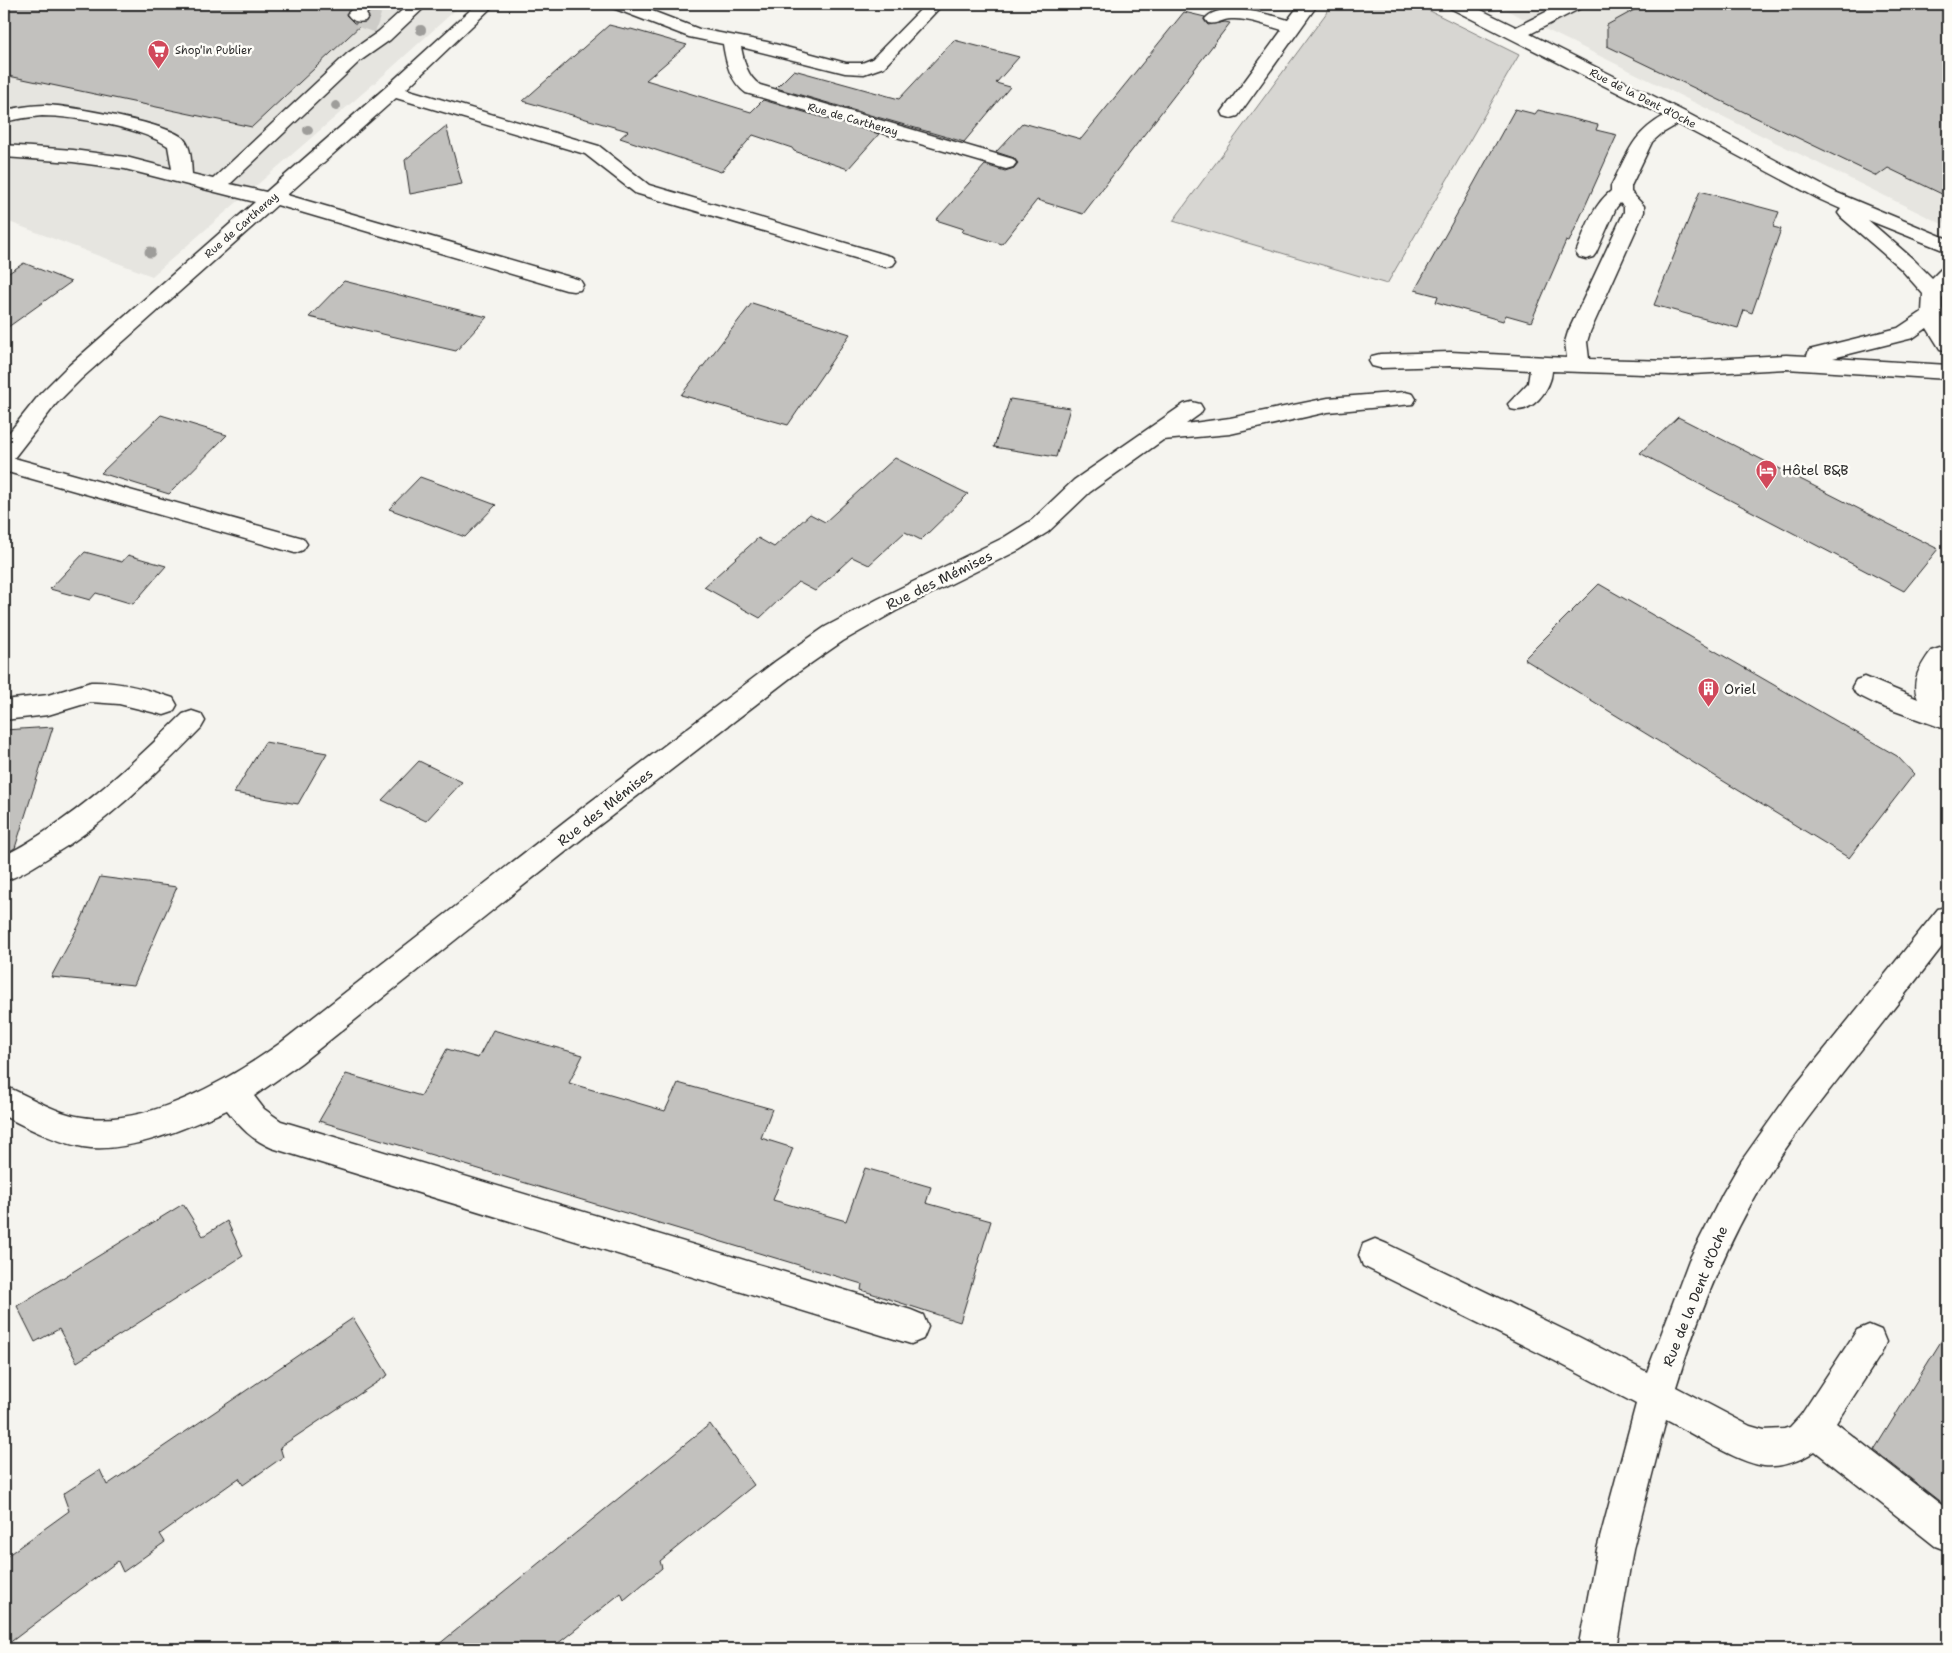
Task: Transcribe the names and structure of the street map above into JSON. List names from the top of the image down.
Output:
{
  "streets": {
    "street": ["Rue de la Dent d'Oche", "Rue de Cartheray", "Rue des Mémises"]
  },
  "places": {
    "supermarket": ["Shop'in Publier"],
    "hotel": ["Hôtel B&B"],
    "building": ["Oriel"]
  }
}
